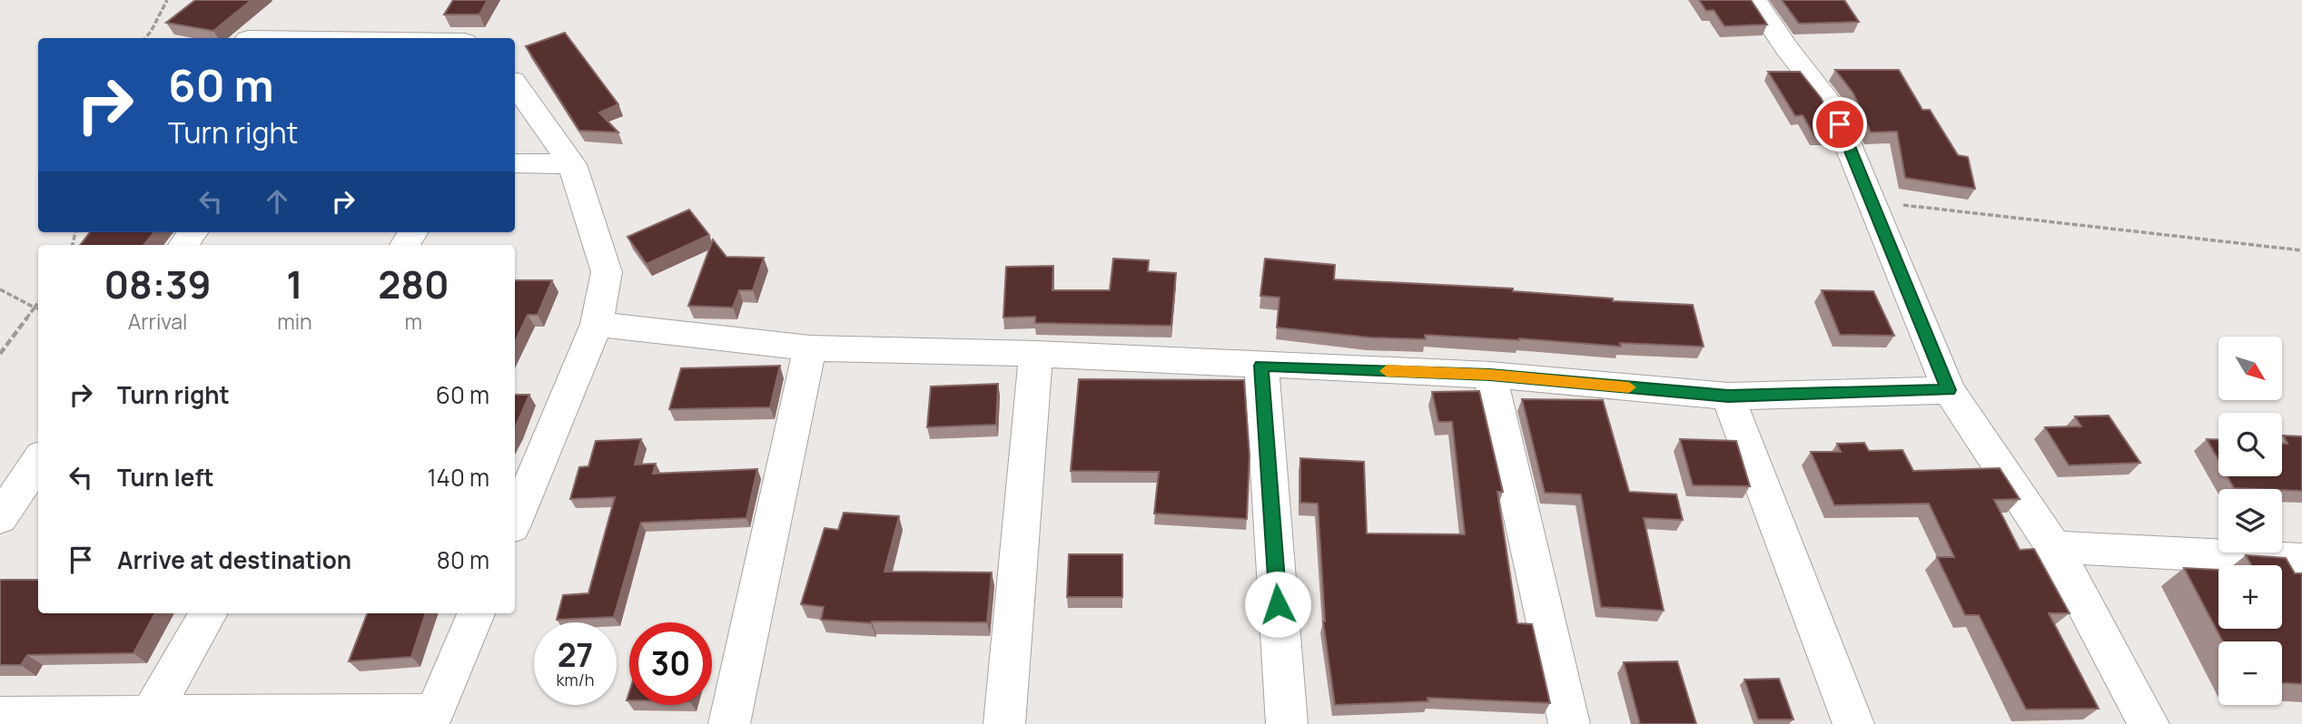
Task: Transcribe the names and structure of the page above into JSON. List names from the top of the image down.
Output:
{
  "north": "bottom right",
  "page": {
    "turn": ["60 m", "Turn right"],
    "eta": [
      "08:39",
      "Arrival",
      "1",
      "min",
      "280",
      "m"
    ],
    "map_buttons": ["+", "−"],
    "list": [
      {
        "name": "Turn right",
        "value": "60 m"
      },
      {
        "name": "Turn left",
        "value": "140 m"
      },
      {
        "name": "Arrive at destination",
        "value": "80 m"
      }
    ],
    "speed": "27 km/h",
    "limit": "30"
  }
}
